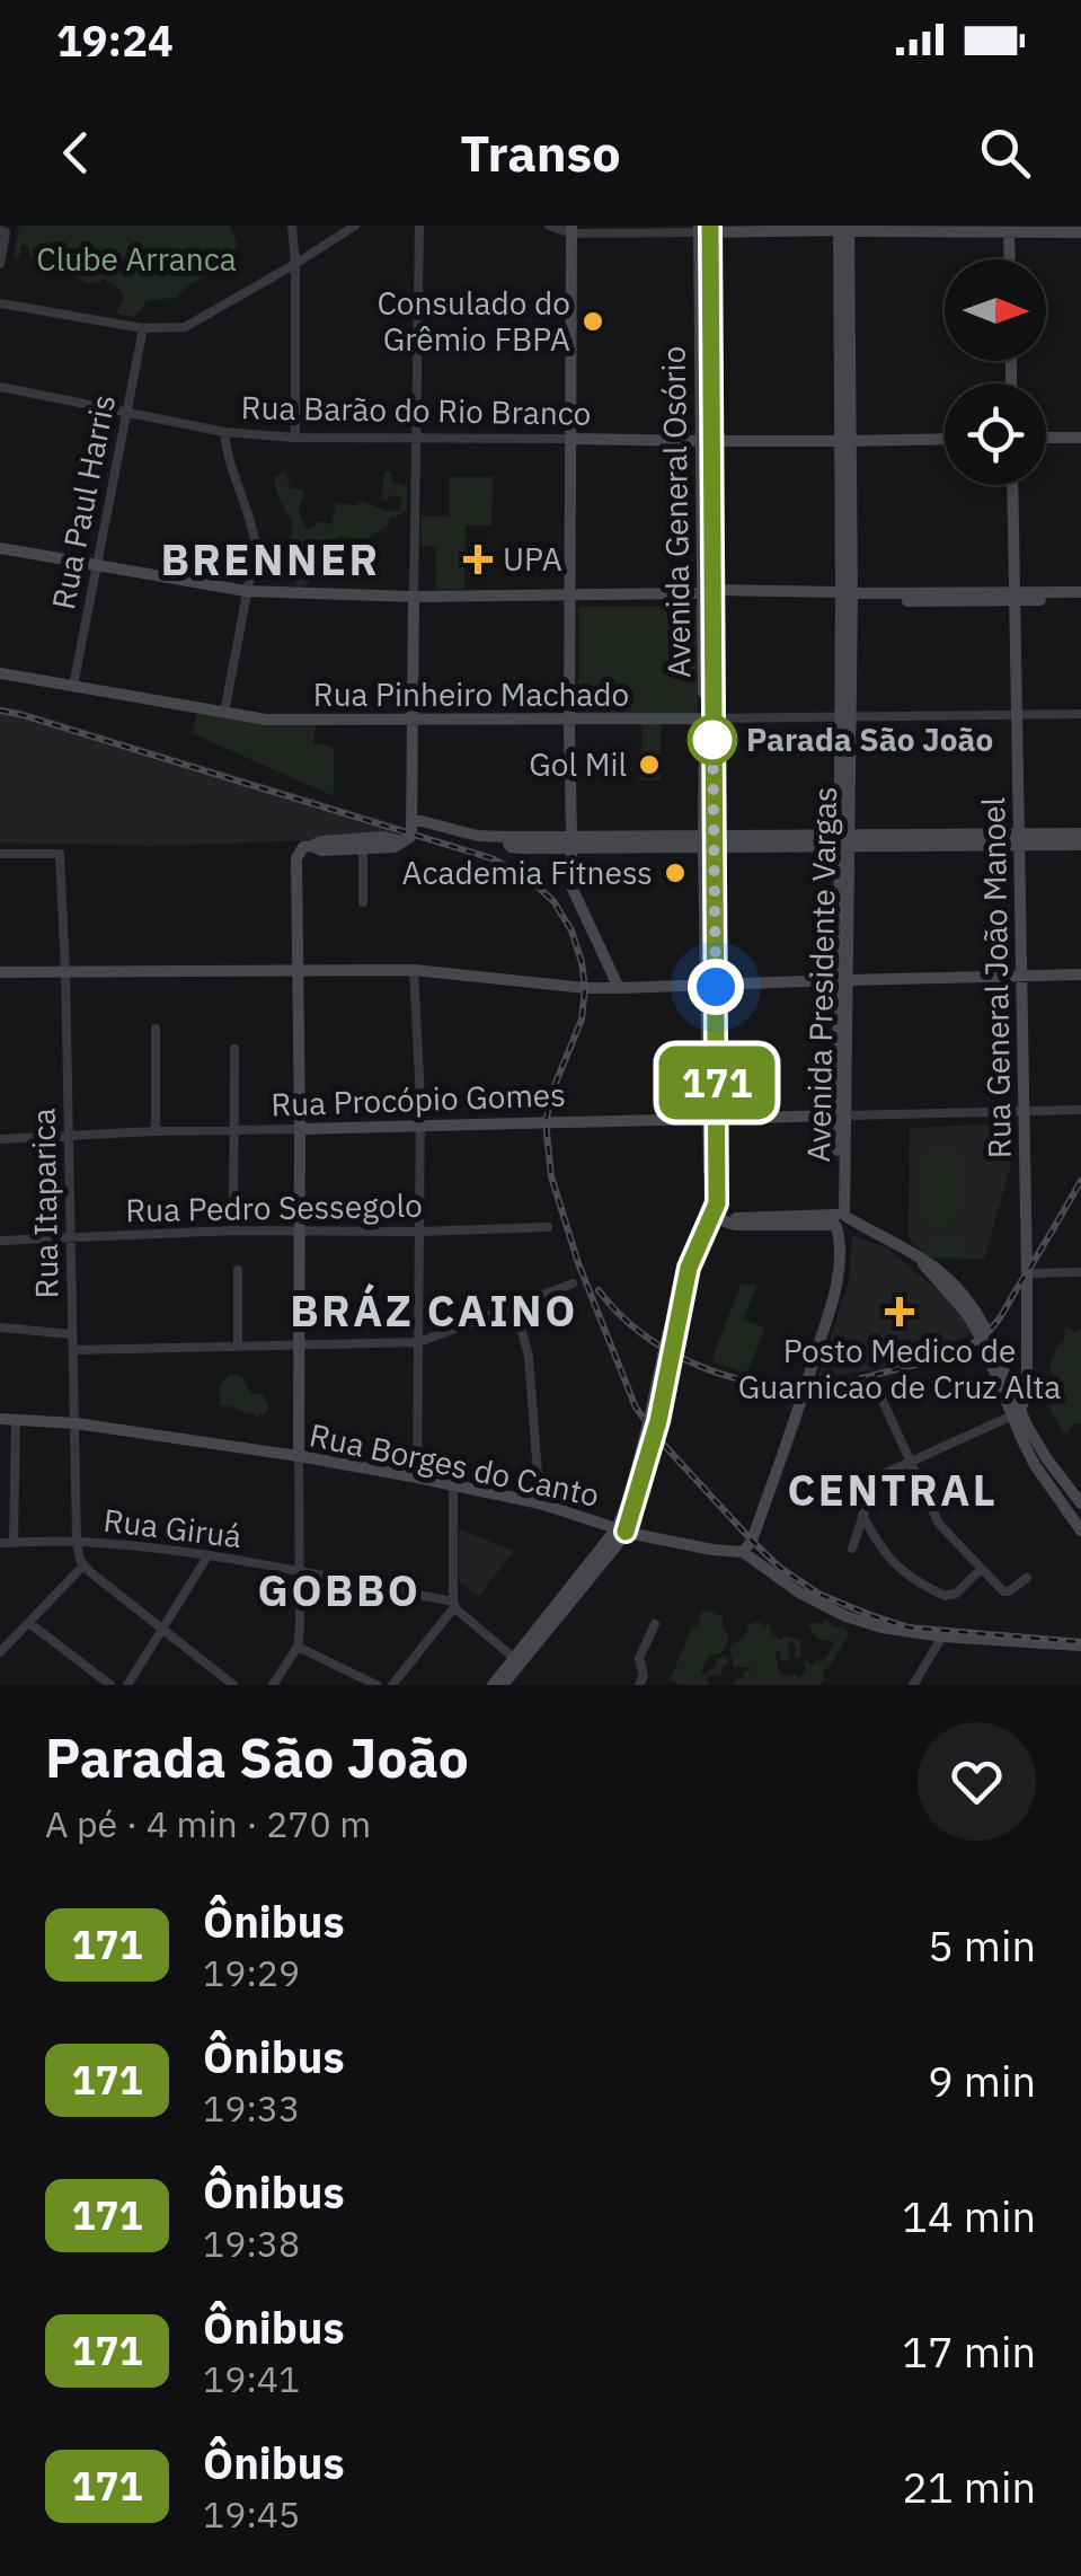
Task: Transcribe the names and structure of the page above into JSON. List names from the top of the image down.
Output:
{
  "streets": {
    "main road": [
      "Rua Barão do Rio Branco",
      "Avenida General Osório",
      "Rua Pinheiro Machado",
      "Avenida Presidente Vargas",
      "Rua General João Manoel",
      "Rua Procópio Gomes",
      "Rua Borges do Canto"
    ],
    "street": [
      "Rua Paul Harris",
      "Rua Itaparica",
      "Rua Pedro Sessegolo",
      "Rua Giruá"
    ]
  },
  "crossings": [
    ["Rua Barão do Rio Branco", "Rua Paul Harris"],
    ["Rua Barão do Rio Branco", "Avenida General Osório"],
    ["Rua Barão do Rio Branco", "Avenida Presidente Vargas"],
    ["Rua Paul Harris", "Rua Pinheiro Machado"],
    ["Avenida General Osório", "Rua Pinheiro Machado"],
    ["Avenida General Osório", "Rua Procópio Gomes"],
    ["Avenida General Osório", "Rua Borges do Canto"],
    ["Rua Pinheiro Machado", "Avenida Presidente Vargas"],
    ["Rua Pinheiro Machado", "Rua General João Manoel"],
    ["Avenida Presidente Vargas", "Rua Procópio Gomes"],
    ["Avenida Presidente Vargas", "Rua Borges do Canto"],
    ["Rua General João Manoel", "Rua Procópio Gomes"],
    ["Rua Procópio Gomes", "Rua Itaparica"],
    ["Rua Itaparica", "Rua Pedro Sessegolo"],
    ["Rua Itaparica", "Rua Borges do Canto"],
    ["Rua Itaparica", "Rua Giruá"]
  ],
  "districts": [
    "BRENNER",
    "BRÁZ CAINO",
    "CENTRAL",
    "GOBBO"
  ],
  "parks": ["Clube Arranca"],
  "places": {
    "other": [
      "Consulado do Grêmio FBPA",
      "Parada São João",
      "Gol Mil",
      "Academia Fitness"
    ],
    "health": ["UPA", "Posto Medico de Guarnicao de Cruz Alta"]
  },
  "lines": ["bus line 171"],
  "north": "right",
  "page": {
    "status": "19:24",
    "header": "Transo",
    "on_map": "171",
    "heading": ["Parada São João", "A pé · 4 min · 270 m"],
    "list": [
      {
        "mark": "171",
        "name": "Ônibus",
        "note": "19:29",
        "value": "5 min"
      },
      {
        "mark": "171",
        "name": "Ônibus",
        "note": "19:33",
        "value": "9 min"
      },
      {
        "mark": "171",
        "name": "Ônibus",
        "note": "19:38",
        "value": "14 min"
      },
      {
        "mark": "171",
        "name": "Ônibus",
        "note": "19:41",
        "value": "17 min"
      },
      {
        "mark": "171",
        "name": "Ônibus",
        "note": "19:45",
        "value": "21 min"
      }
    ]
  }
}
